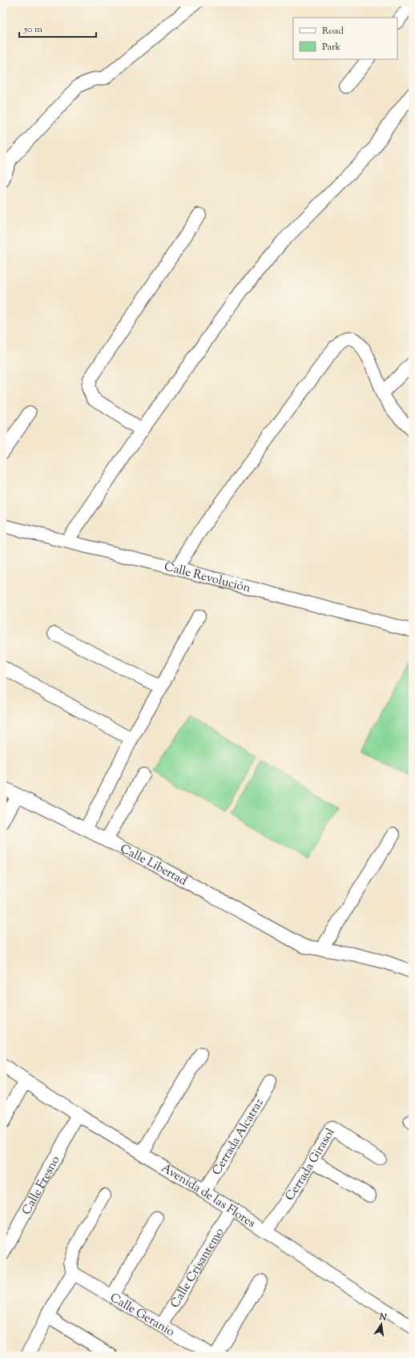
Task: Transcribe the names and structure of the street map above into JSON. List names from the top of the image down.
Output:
{
  "streets": {
    "street": [
      "Calle Revolución",
      "Calle Libertad",
      "Cerrada Alcatraz",
      "Cerrada Girasol",
      "Calle Fresno",
      "Avenida de las Flores",
      "Calle Crisantemo",
      "Calle Geranio"
    ]
  },
  "crossings": [
    ["Cerrada Alcatraz", "Avenida de las Flores"],
    ["Cerrada Girasol", "Avenida de las Flores"],
    ["Calle Fresno", "Avenida de las Flores"],
    ["Avenida de las Flores", "Calle Crisantemo"],
    ["Calle Crisantemo", "Calle Geranio"]
  ],
  "legend": ["Road", "Park"],
  "scale_bar": "50 m",
  "north": "top"
}
